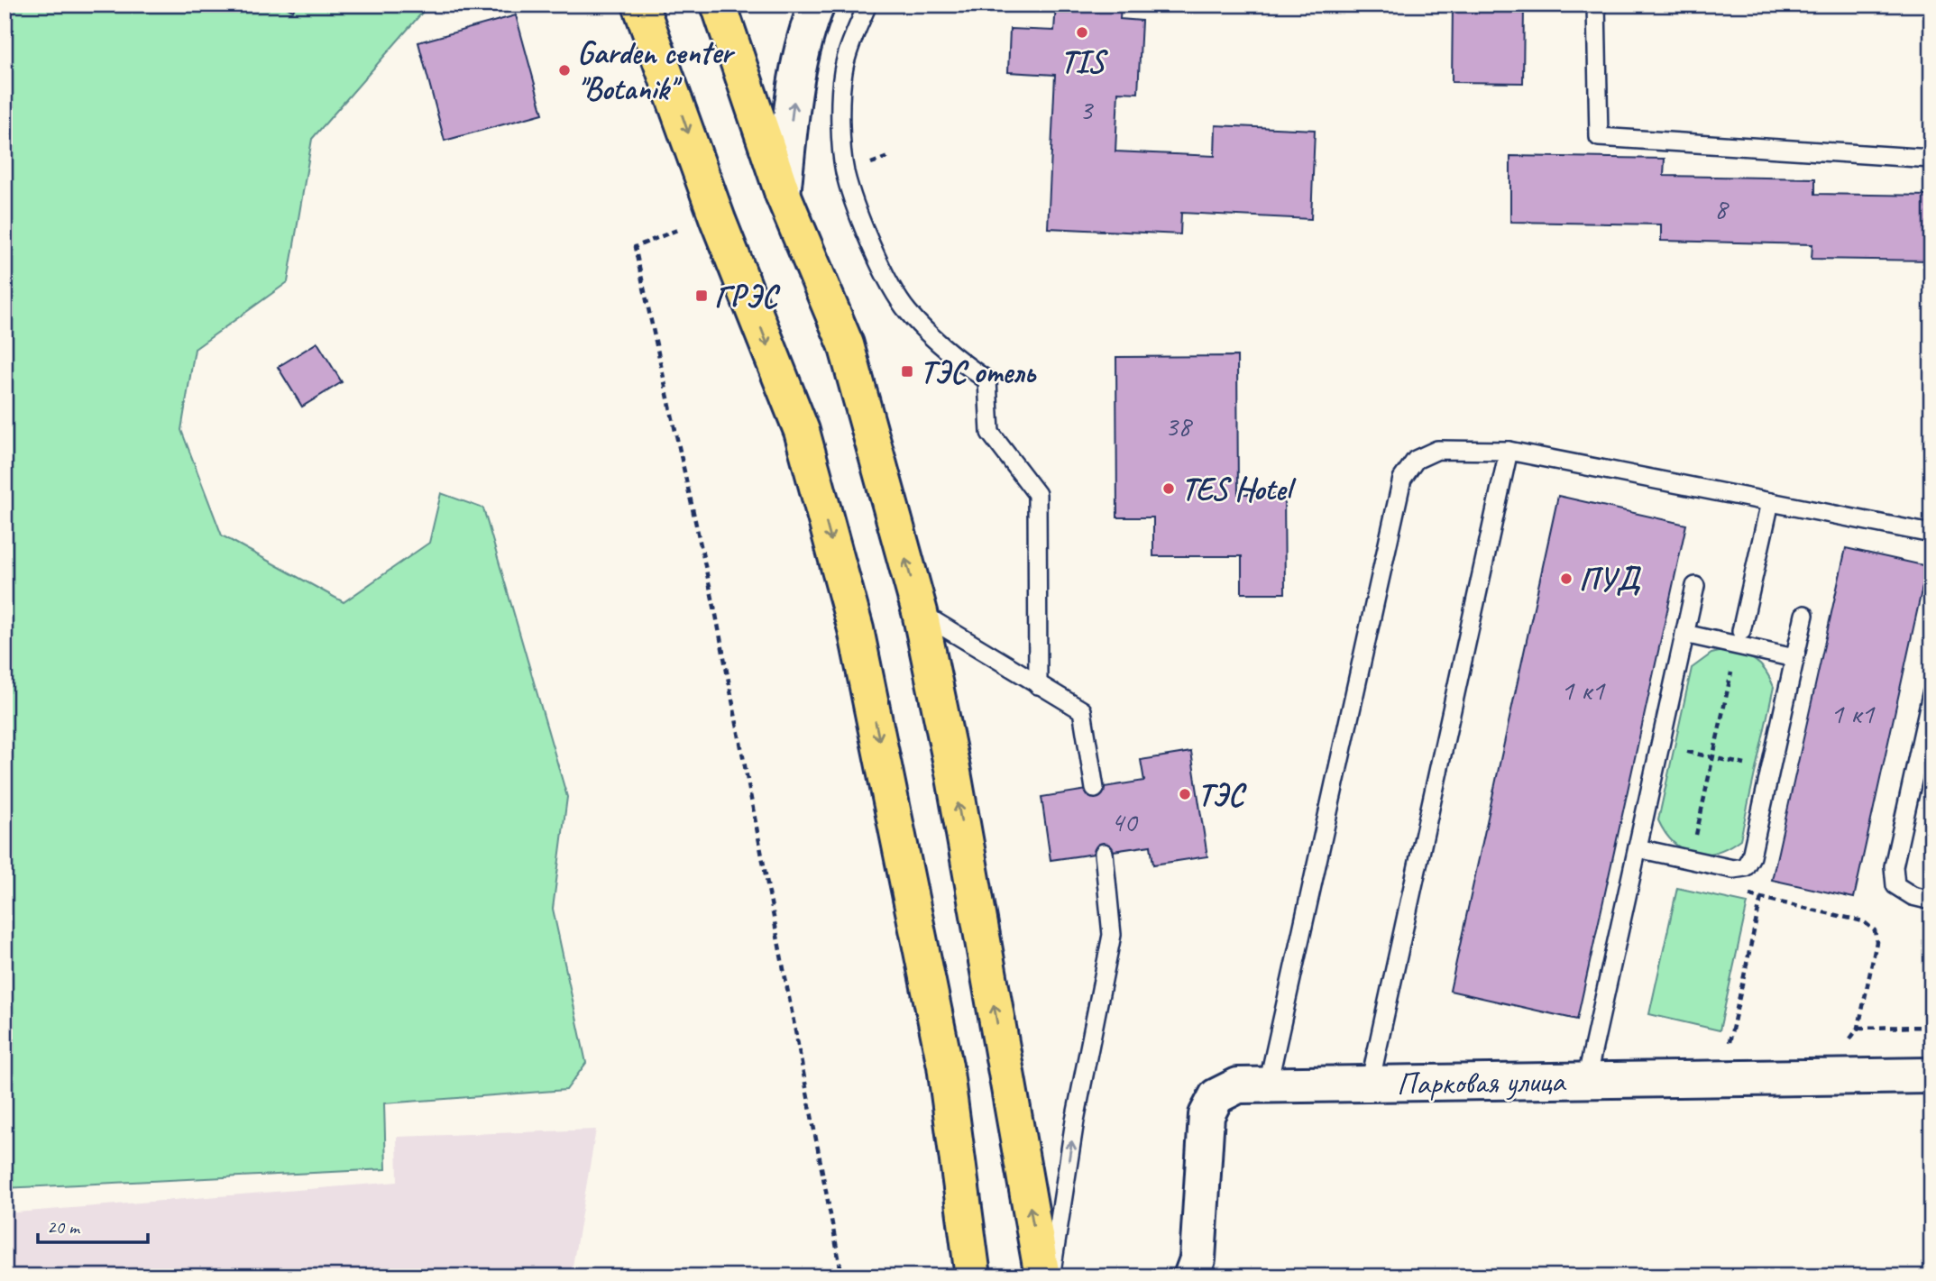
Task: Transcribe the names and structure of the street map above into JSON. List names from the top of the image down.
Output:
{
  "streets": {
    "street": ["Парковая улица"]
  },
  "places": {
    "other": [
      "TIS",
      "Garden center \"Botanik\"",
      "TES Hotel",
      "ПУД",
      "ТЭС"
    ],
    "transit": ["ГРЭС", "ТЭС отель"]
  },
  "house_numbers": [
    "3",
    "8",
    "38",
    "1 к1",
    "1 к1",
    "40"
  ],
  "scale_bar": "20 m"
}
